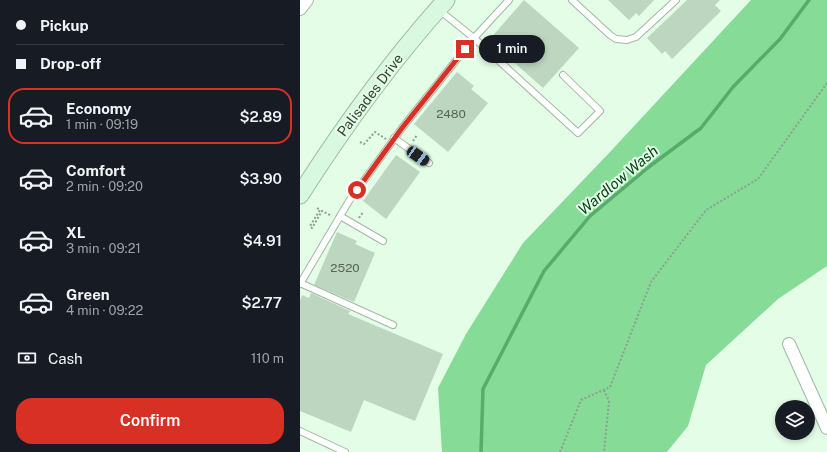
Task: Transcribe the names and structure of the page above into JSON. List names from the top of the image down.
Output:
{
  "streets": {
    "street": ["Palisades Drive"]
  },
  "water": ["Wardlow Wash"],
  "house_numbers": ["2480", "2520"],
  "page": {
    "banner": ["Pickup", "Drop-off"],
    "bubble": "1 min",
    "list": [
      {
        "name": "Economy",
        "note": "1 min · 09:19",
        "value": "$2.89"
      },
      {
        "name": "Comfort",
        "note": "2 min · 09:20",
        "value": "$3.90"
      },
      {
        "name": "XL",
        "note": "3 min · 09:21",
        "value": "$4.91"
      },
      {
        "name": "Green",
        "note": "4 min · 09:22",
        "value": "$2.77"
      }
    ],
    "pay": ["Cash", "110 m"],
    "buttons": "Confirm"
  }
}
